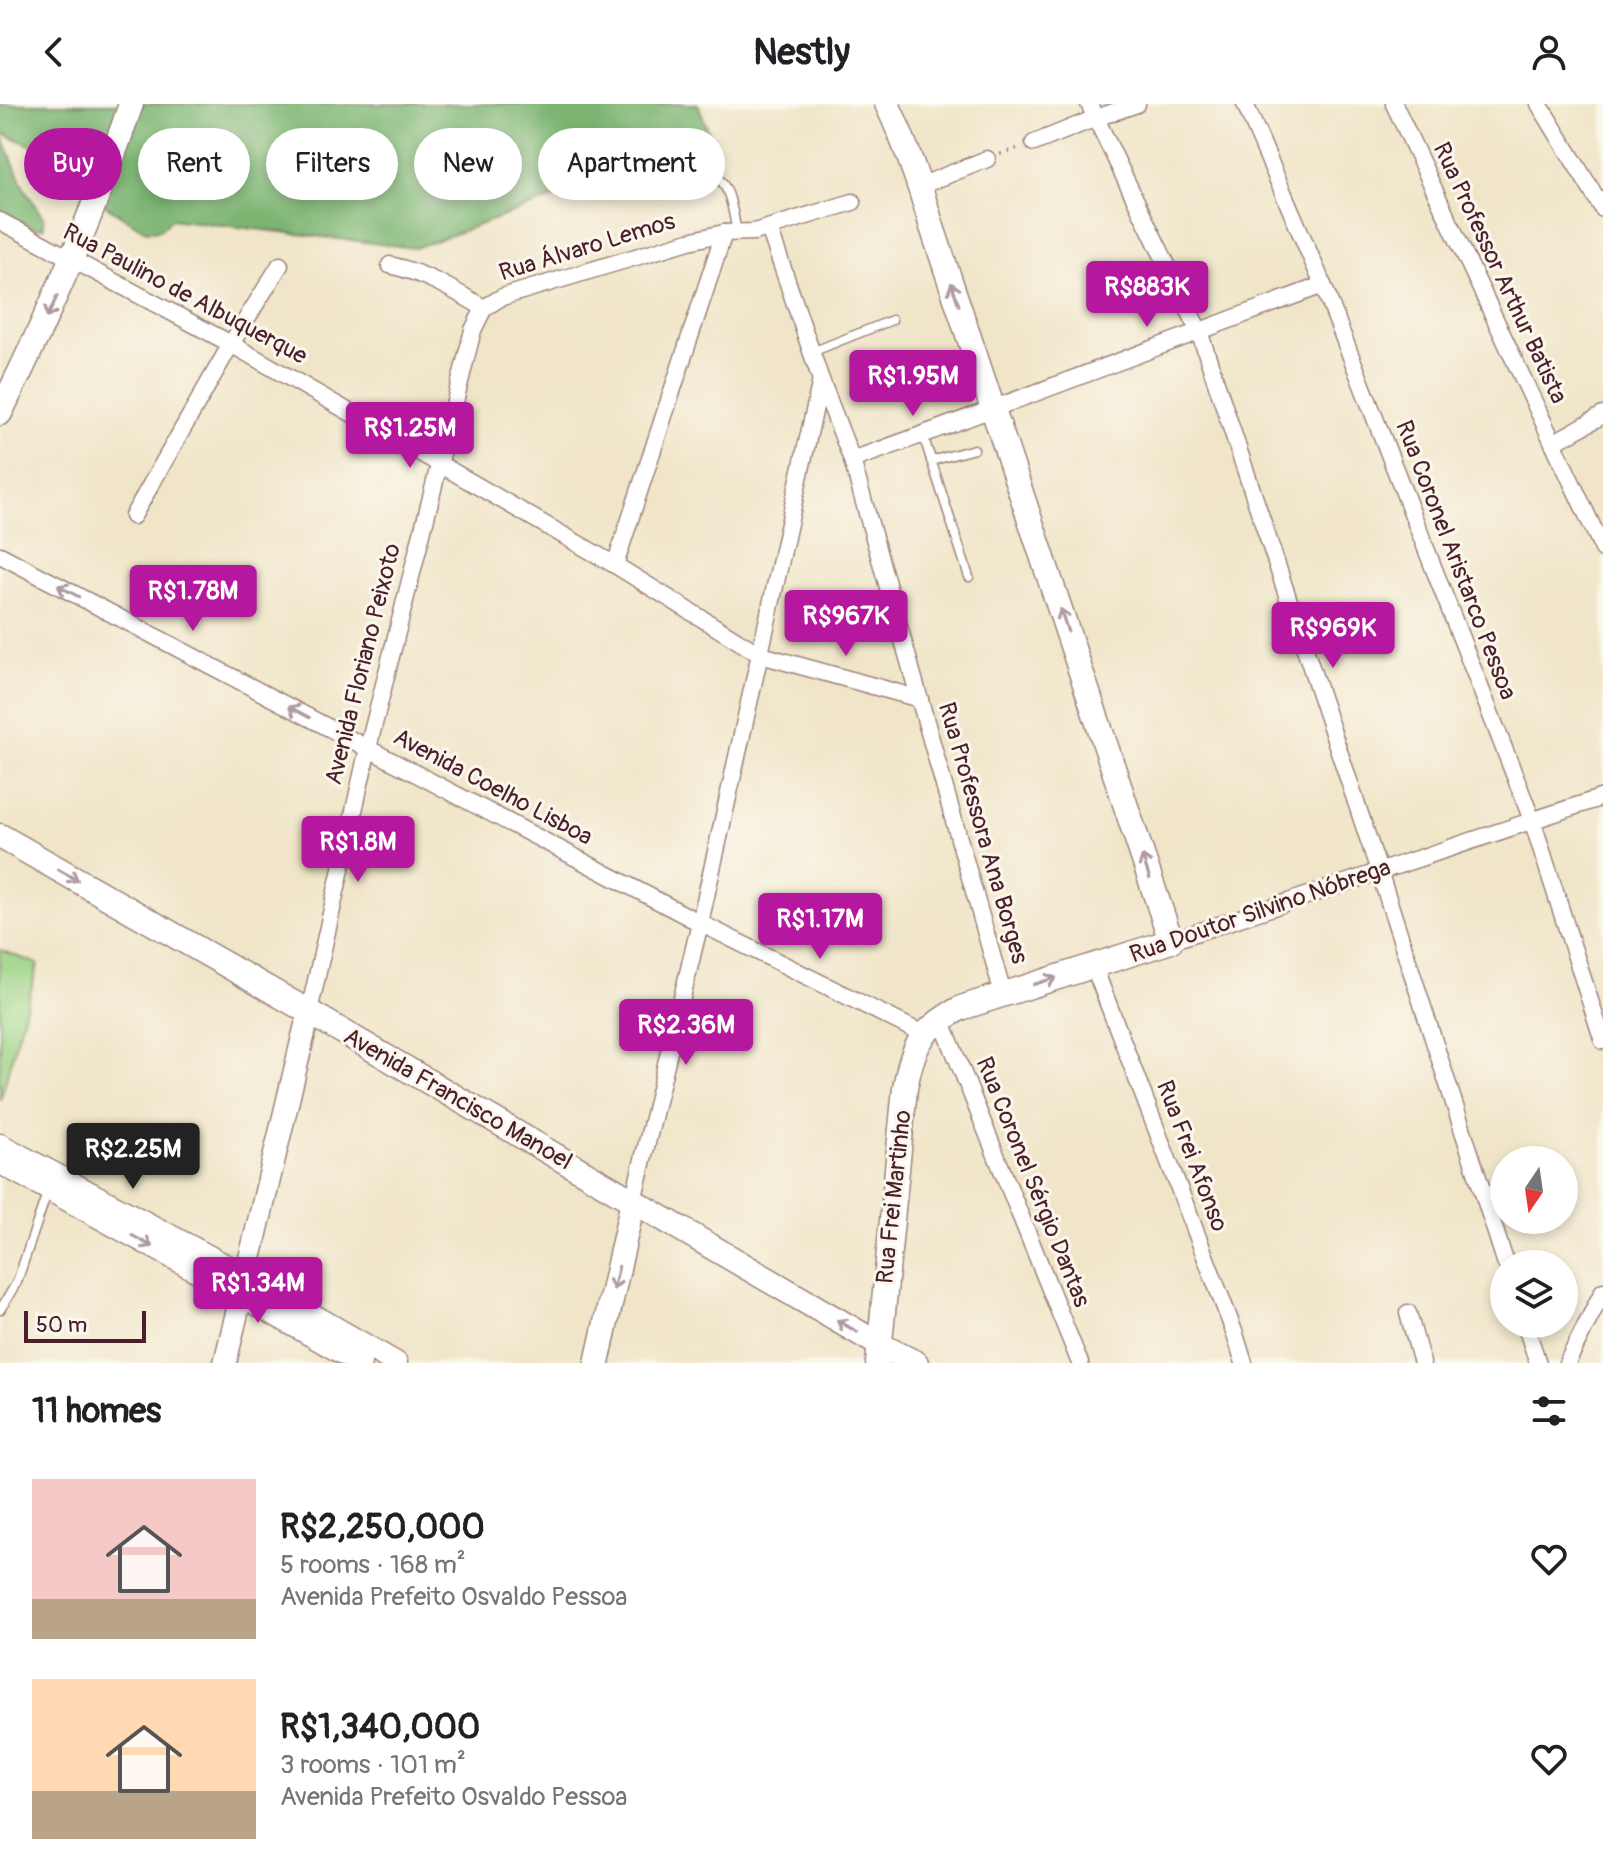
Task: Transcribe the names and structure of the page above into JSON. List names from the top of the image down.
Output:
{
  "streets": {
    "main road": ["Rua Doutor Silvino Nóbrega", "Avenida Francisco Manoel", "Rua Frei Martinho"],
    "street": [
      "Rua Álvaro Lemos",
      "Rua Professor Arthur Batista",
      "Rua Paulino de Albuquerque",
      "Rua Coronel Aristarco Pessoa",
      "Avenida Floriano Peixoto",
      "Avenida Coelho Lisboa",
      "Rua Professora Ana Borges",
      "Rua Frei Afonso",
      "Rua Coronel Sérgio Dantas"
    ]
  },
  "crossings": [
    ["Rua Álvaro Lemos", "Avenida Floriano Peixoto"],
    ["Rua Álvaro Lemos", "Rua Professora Ana Borges"],
    ["Rua Paulino de Albuquerque", "Avenida Floriano Peixoto"],
    ["Rua Paulino de Albuquerque", "Rua Professora Ana Borges"],
    ["Rua Coronel Aristarco Pessoa", "Rua Doutor Silvino Nóbrega"],
    ["Avenida Floriano Peixoto", "Avenida Coelho Lisboa"],
    ["Avenida Floriano Peixoto", "Avenida Francisco Manoel"],
    ["Avenida Coelho Lisboa", "Rua Doutor Silvino Nóbrega"],
    ["Avenida Coelho Lisboa", "Rua Coronel Sérgio Dantas"],
    ["Avenida Coelho Lisboa", "Rua Frei Martinho"],
    ["Rua Professora Ana Borges", "Rua Doutor Silvino Nóbrega"],
    ["Rua Doutor Silvino Nóbrega", "Rua Frei Afonso"],
    ["Rua Doutor Silvino Nóbrega", "Rua Coronel Sérgio Dantas"],
    ["Rua Doutor Silvino Nóbrega", "Rua Frei Martinho"],
    ["Avenida Francisco Manoel", "Rua Frei Martinho"],
    ["Rua Coronel Sérgio Dantas", "Rua Frei Martinho"]
  ],
  "one_way": ["Avenida Coelho Lisboa"],
  "scale_bar": "50 m",
  "north": "bottom",
  "page": {
    "header": "Nestly",
    "chip": [
      "Buy",
      "Rent",
      "Filters",
      "New",
      "Apartment"
    ],
    "price": [
      "R$883K",
      "R$1.95M",
      "R$1.25M",
      "R$1.78M",
      "R$967K",
      "R$969K",
      "R$1.8M",
      "R$1.17M",
      "R$2.36M",
      "R$2.25M",
      "R$1.34M"
    ],
    "scale": "50 m",
    "heading": "11 homes",
    "list": [
      {
        "name": "R$2,250,000",
        "note": "5 rooms · 168 m² · Avenida Prefeito Osvaldo Pessoa"
      },
      {
        "name": "R$1,340,000",
        "note": "3 rooms · 101 m² · Avenida Prefeito Osvaldo Pessoa"
      }
    ]
  }
}
